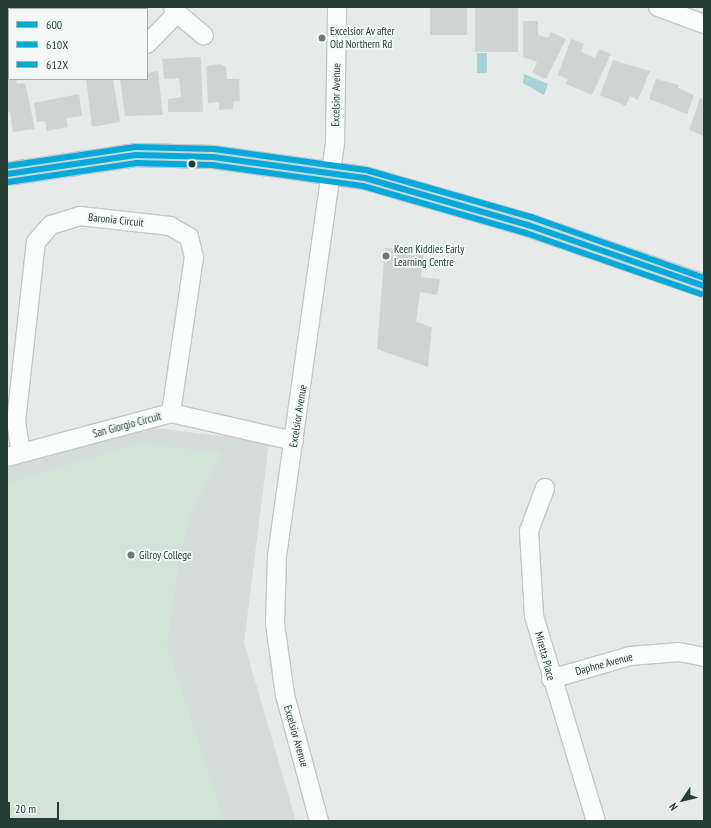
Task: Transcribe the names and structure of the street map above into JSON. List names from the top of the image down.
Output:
{
  "streets": {
    "street": [
      "Excelsior Avenue",
      "Baronia Circuit",
      "San Giorgio Circuit",
      "Miretta Place",
      "Daphne Avenue"
    ]
  },
  "crossings": [
    ["Excelsior Avenue", "San Giorgio Circuit"],
    ["Baronia Circuit", "San Giorgio Circuit"],
    ["Miretta Place", "Daphne Avenue"]
  ],
  "places": ["Excelsior Av after Old Northern Rd", "Keen Kiddies Early Learning Centre", "Gilroy College"],
  "lines": ["transit line 612X", "transit line 600", "transit line 610X"],
  "legend": ["600", "610X", "612X"],
  "scale_bar": "20 m",
  "north": "bottom left"
}
